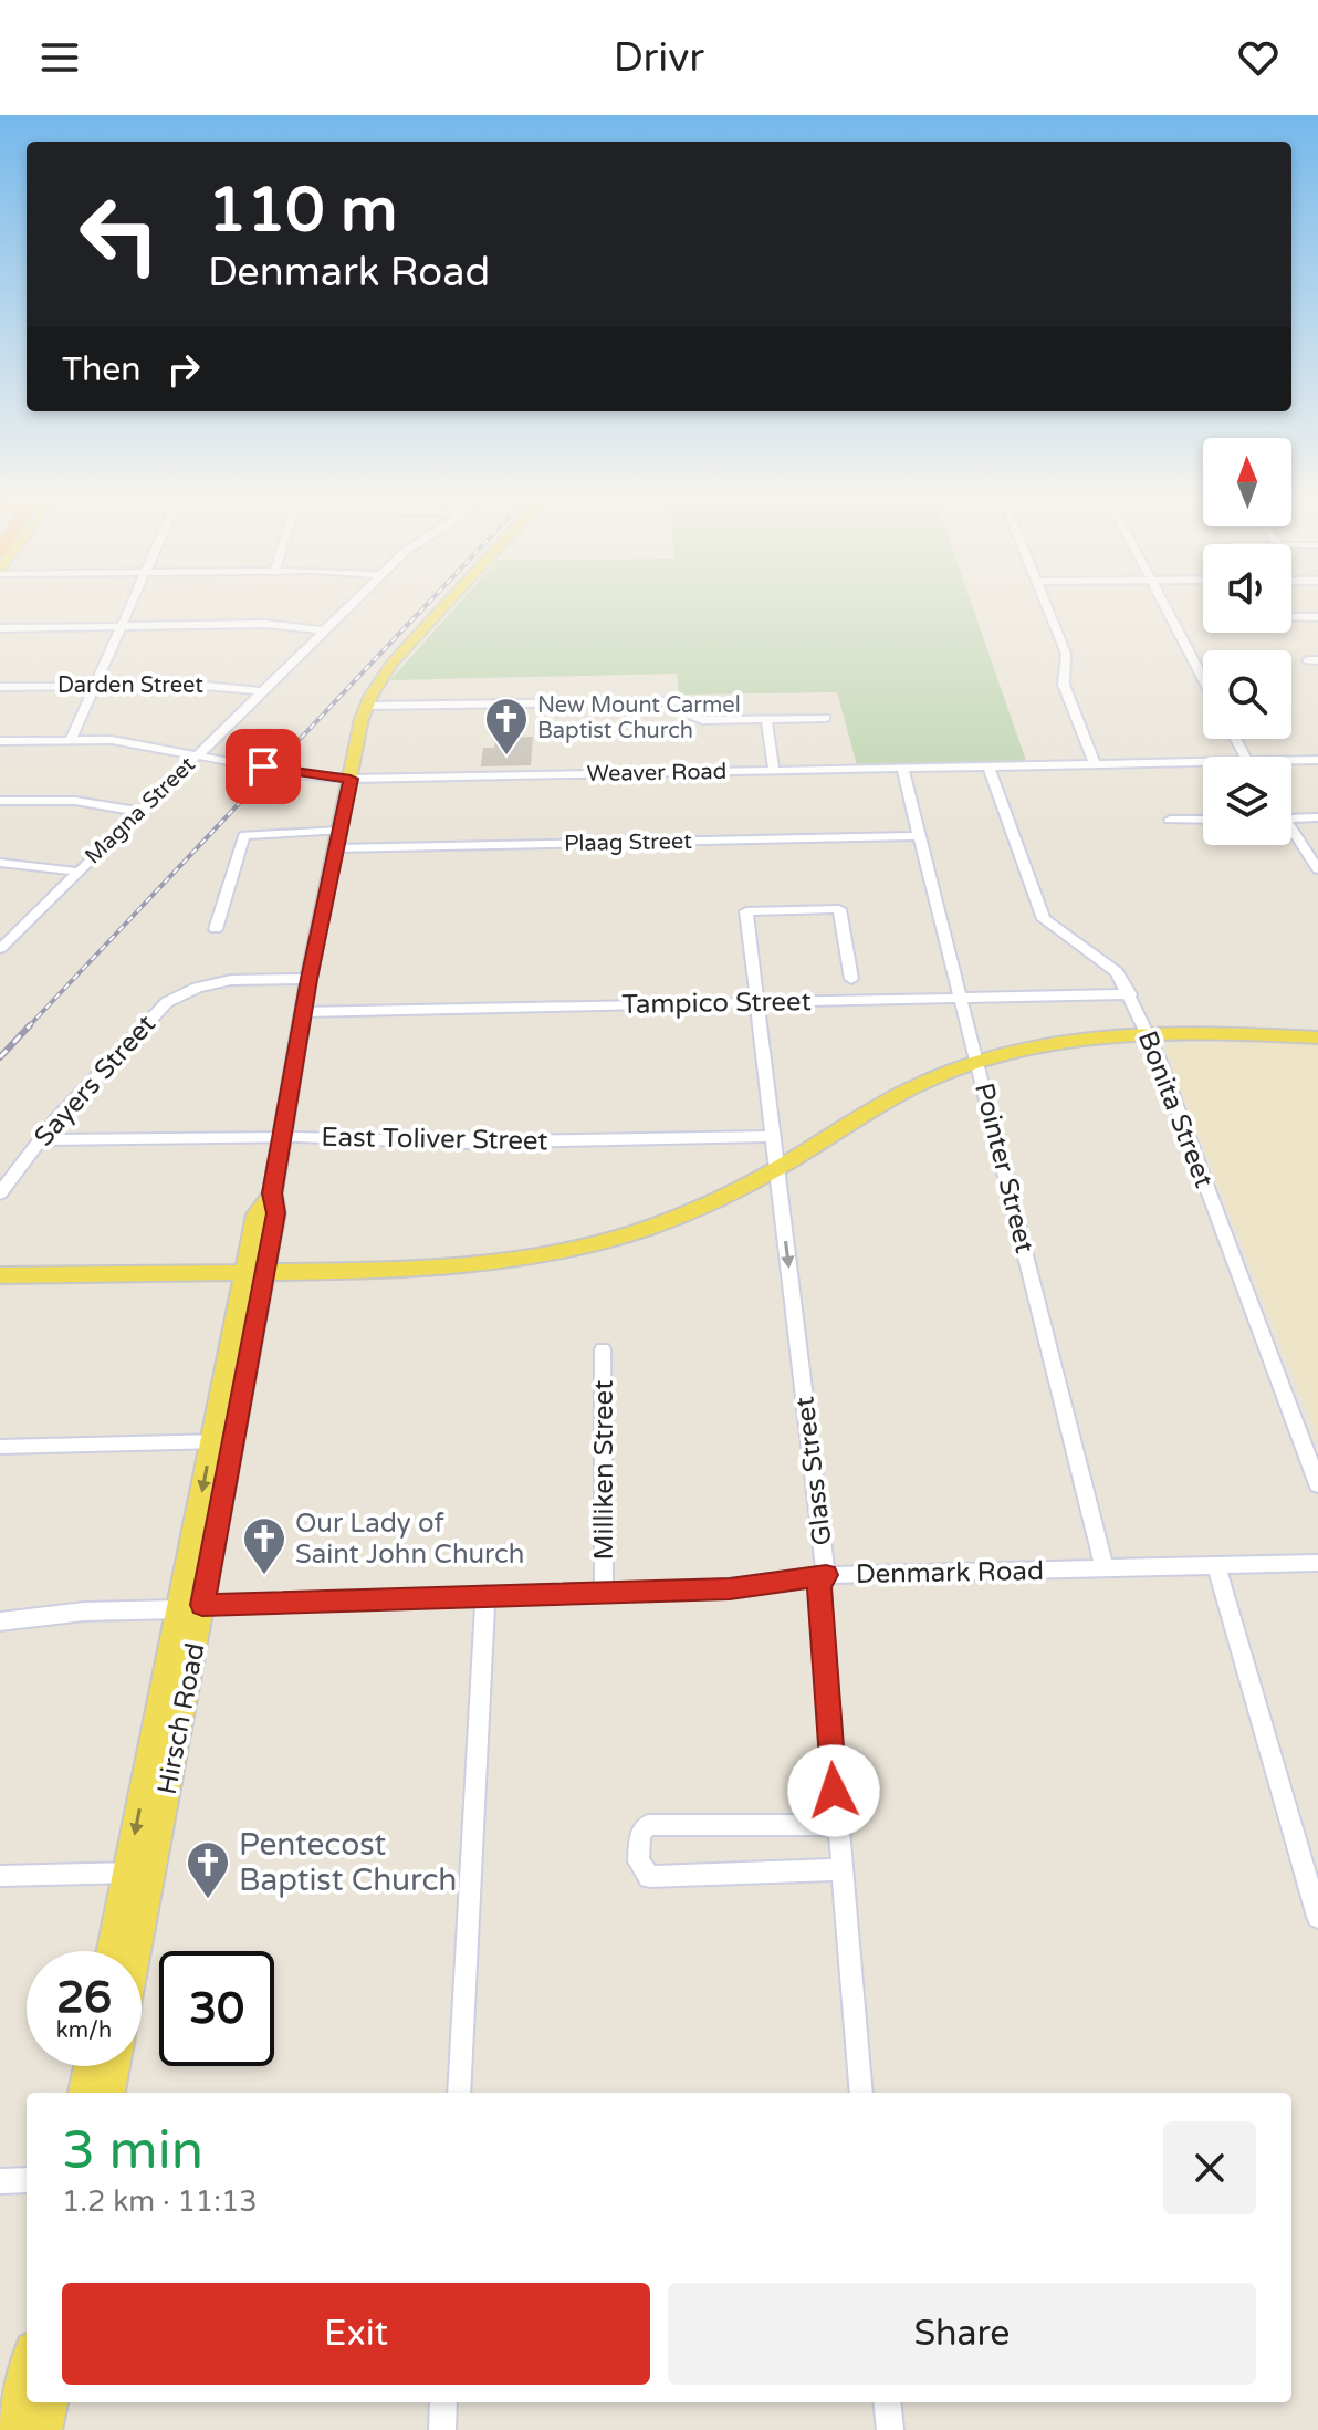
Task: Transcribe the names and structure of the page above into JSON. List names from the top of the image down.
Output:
{
  "streets": {
    "main road": ["Hirsch Road"],
    "street": [
      "Darden Street",
      "Weaver Road",
      "Magna Street",
      "Plaag Street",
      "Tampico Street",
      "Sayers Street",
      "Bonita Street",
      "East Toliver Street",
      "Pointer Street",
      "Milliken Street",
      "Glass Street",
      "Denmark Road"
    ]
  },
  "crossings": [
    ["Darden Street", "Magna Street"],
    ["Weaver Road", "Magna Street"],
    ["Weaver Road", "Bonita Street"],
    ["Weaver Road", "Pointer Street"],
    ["Weaver Road", "Hirsch Road"],
    ["Plaag Street", "Pointer Street"],
    ["Plaag Street", "Hirsch Road"],
    ["Tampico Street", "Bonita Street"],
    ["Tampico Street", "Pointer Street"],
    ["Tampico Street", "Glass Street"],
    ["Tampico Street", "Hirsch Road"],
    ["Sayers Street", "East Toliver Street"],
    ["Sayers Street", "Hirsch Road"],
    ["East Toliver Street", "Glass Street"],
    ["East Toliver Street", "Hirsch Road"],
    ["Pointer Street", "Denmark Road"],
    ["Milliken Street", "Denmark Road"],
    ["Glass Street", "Denmark Road"],
    ["Denmark Road", "Hirsch Road"]
  ],
  "places": {
    "church": ["New Mount Carmel Baptist Church", "Our Lady of Saint John Church", "Pentecost Baptist Church"]
  },
  "north": "top",
  "page": {
    "header": "Drivr",
    "turn": ["110 m", "Denmark Road"],
    "then": "Then",
    "speed": "26 km/h",
    "limit": "30",
    "heading": ["3 min", "1.2 km · 11:13"],
    "buttons": ["Exit", "Share"]
  }
}
